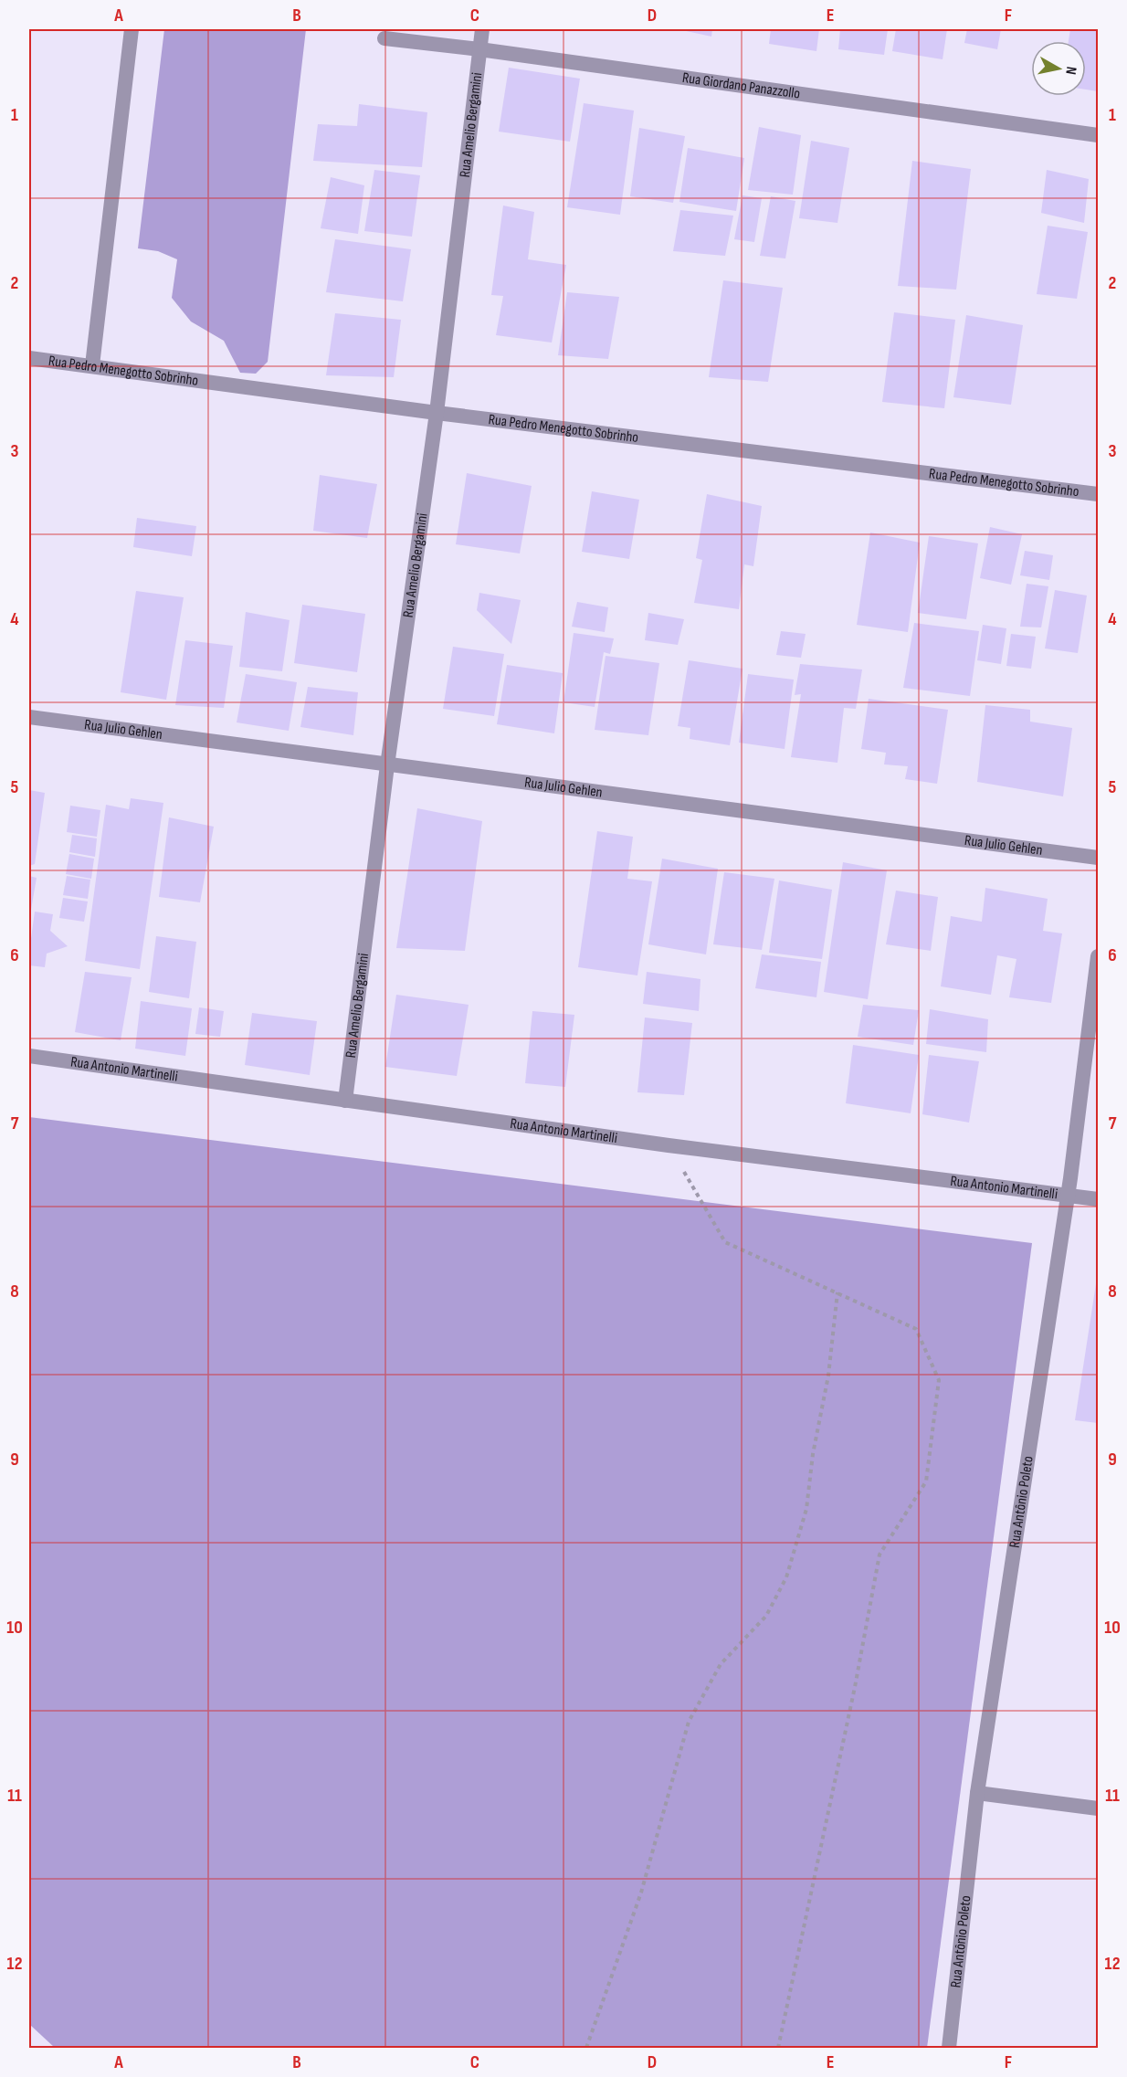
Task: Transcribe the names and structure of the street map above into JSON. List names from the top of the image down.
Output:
{
  "streets": {
    "street": [
      "Rua Giordano Panazzollo",
      "Rua Amelio Bergamini",
      "Rua Pedro Menegotto Sobrinho",
      "Rua Julio Gehlen",
      "Rua Antonio Martinelli",
      "Rua Antônio Poleto"
    ]
  },
  "crossings": [
    ["Rua Giordano Panazzollo", "Rua Amelio Bergamini"],
    ["Rua Amelio Bergamini", "Rua Pedro Menegotto Sobrinho"],
    ["Rua Amelio Bergamini", "Rua Julio Gehlen"],
    ["Rua Amelio Bergamini", "Rua Antonio Martinelli"],
    ["Rua Antonio Martinelli", "Rua Antônio Poleto"]
  ],
  "north": "right",
  "grid": {
    "columns": [
      "A",
      "B",
      "C",
      "D",
      "E",
      "F"
    ],
    "rows": [
      "1",
      "2",
      "3",
      "4",
      "5",
      "6",
      "7",
      "8",
      "9",
      "10",
      "11",
      "12"
    ]
  }
}
